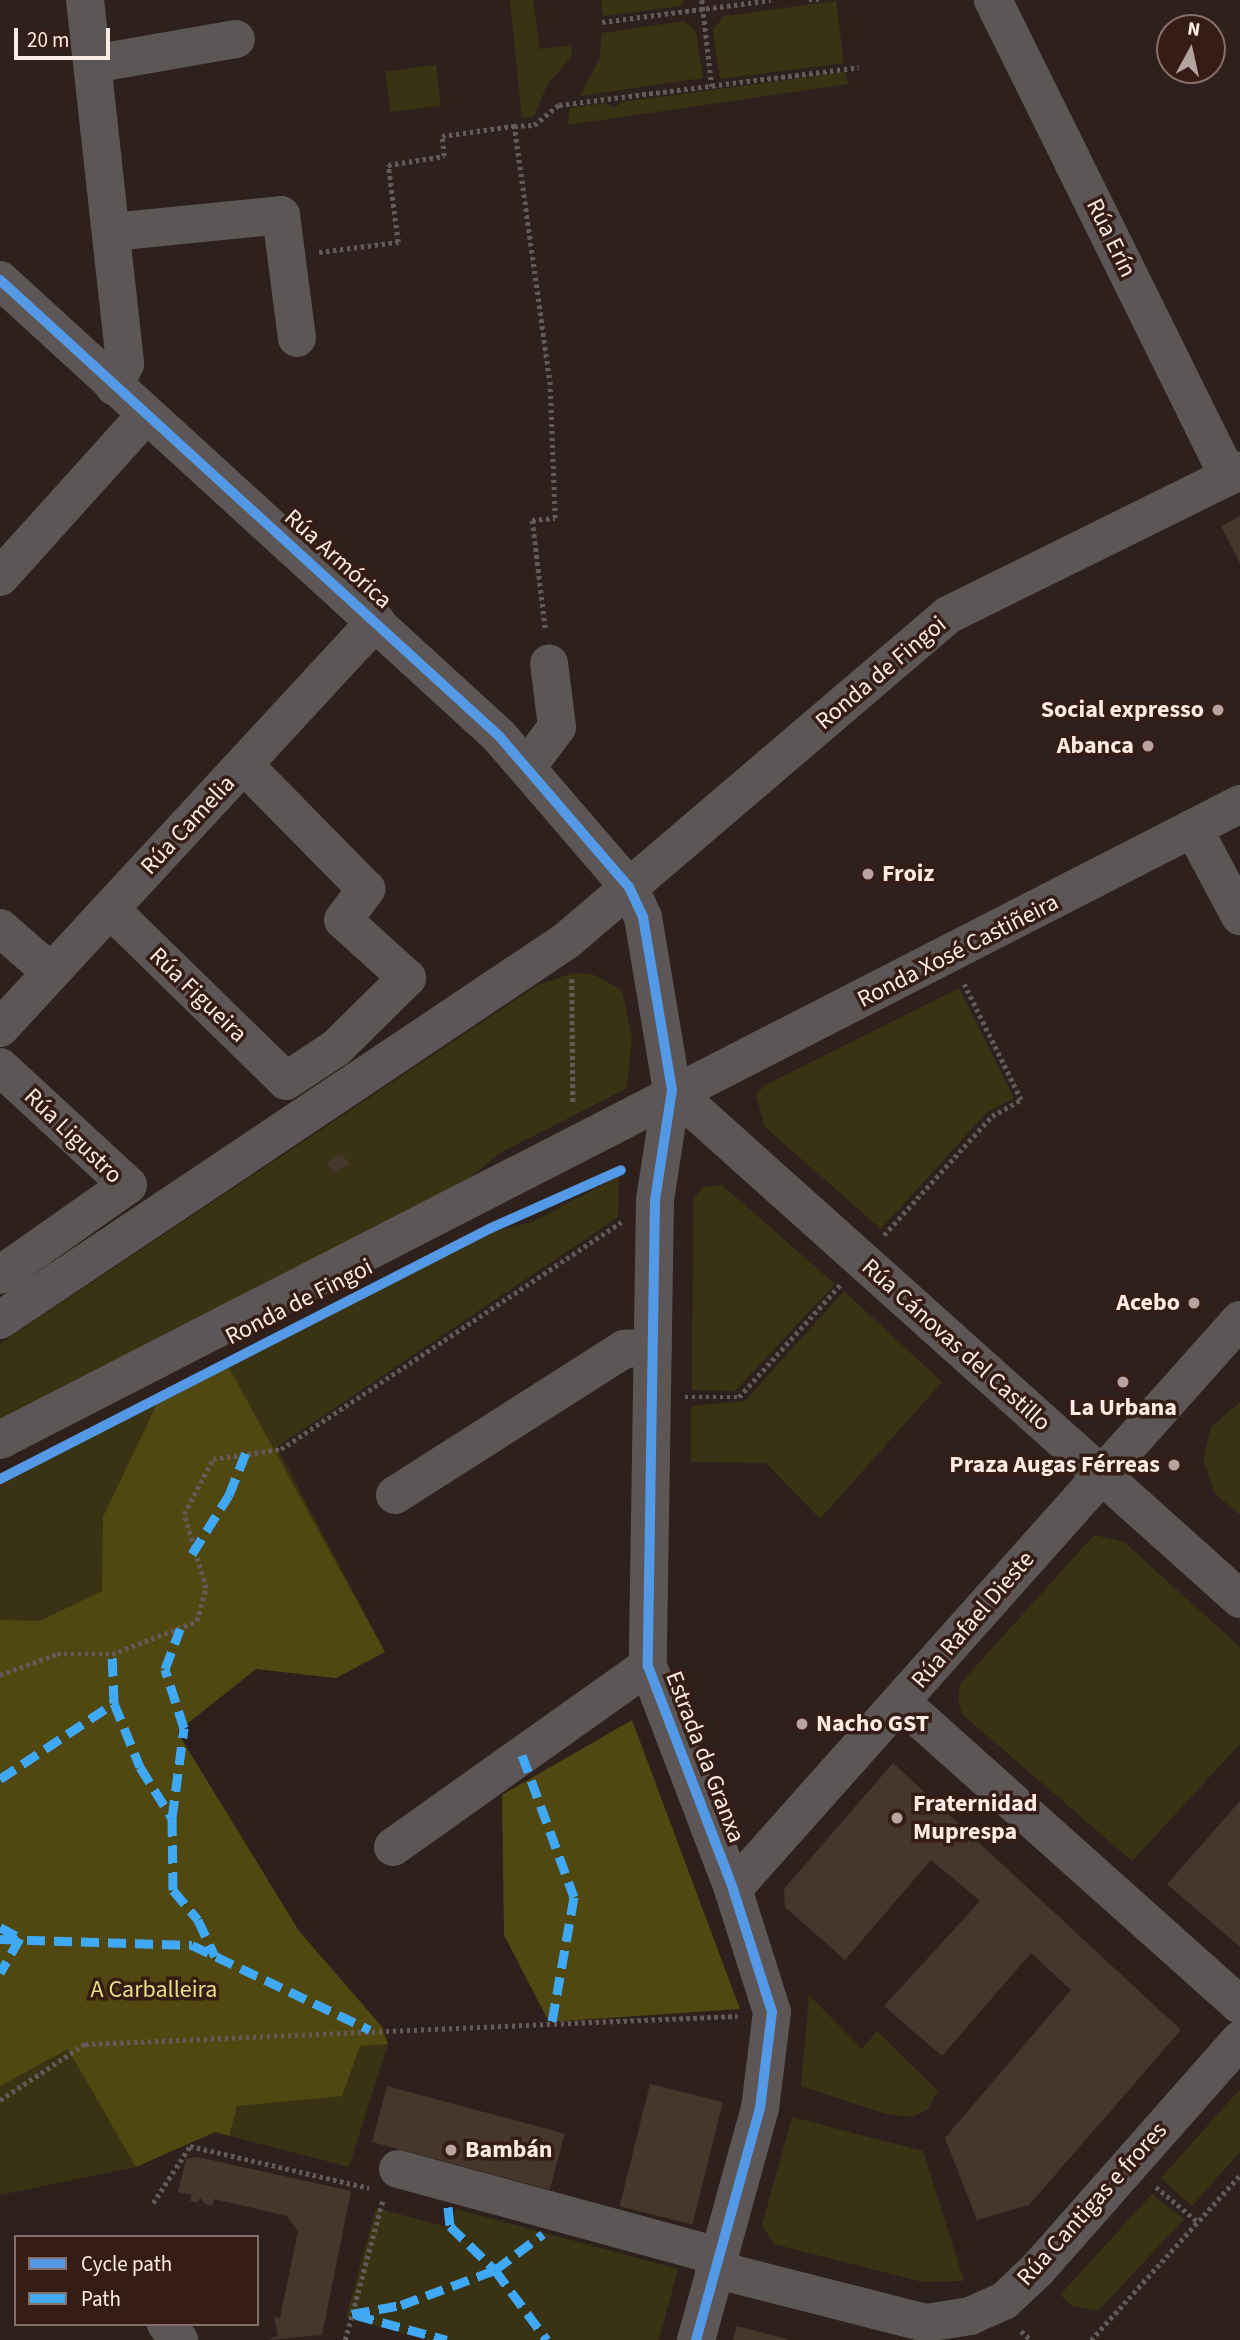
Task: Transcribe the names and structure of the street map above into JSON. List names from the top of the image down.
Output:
{
  "streets": {
    "street": [
      "Rúa Erín",
      "Rúa Armórica",
      "Ronda de Fingoi",
      "Rúa Camelia",
      "Ronda Xosé Castiñeira",
      "Rúa Figueira",
      "Rúa Ligustro",
      "Rúa Cánovas del Castillo",
      "Rúa Rafael Dieste",
      "Estrada da Granxa",
      "Rúa Cantigas e frores"
    ]
  },
  "crossings": [
    ["Rúa Erín", "Ronda de Fingoi"],
    ["Rúa Armórica", "Ronda de Fingoi"],
    ["Rúa Armórica", "Rúa Camelia"],
    ["Ronda de Fingoi", "Ronda Xosé Castiñeira"],
    ["Ronda de Fingoi", "Rúa Cánovas del Castillo"],
    ["Ronda de Fingoi", "Estrada da Granxa"],
    ["Rúa Camelia", "Rúa Figueira"],
    ["Ronda Xosé Castiñeira", "Rúa Cánovas del Castillo"],
    ["Ronda Xosé Castiñeira", "Estrada da Granxa"],
    ["Rúa Cánovas del Castillo", "Rúa Rafael Dieste"],
    ["Rúa Cánovas del Castillo", "Estrada da Granxa"],
    ["Rúa Rafael Dieste", "Estrada da Granxa"],
    ["Estrada da Granxa", "Rúa Cantigas e frores"]
  ],
  "parks": ["A Carballeira"],
  "places": [
    "Social expresso",
    "Abanca",
    "Froiz",
    "Acebo",
    "La Urbana",
    "Praza Augas Férreas",
    "Nacho GST",
    "Fraternidad Muprespa",
    "Bambán"
  ],
  "legend": ["Cycle path", "Path"],
  "scale_bar": "20 m",
  "north": "top"
}
